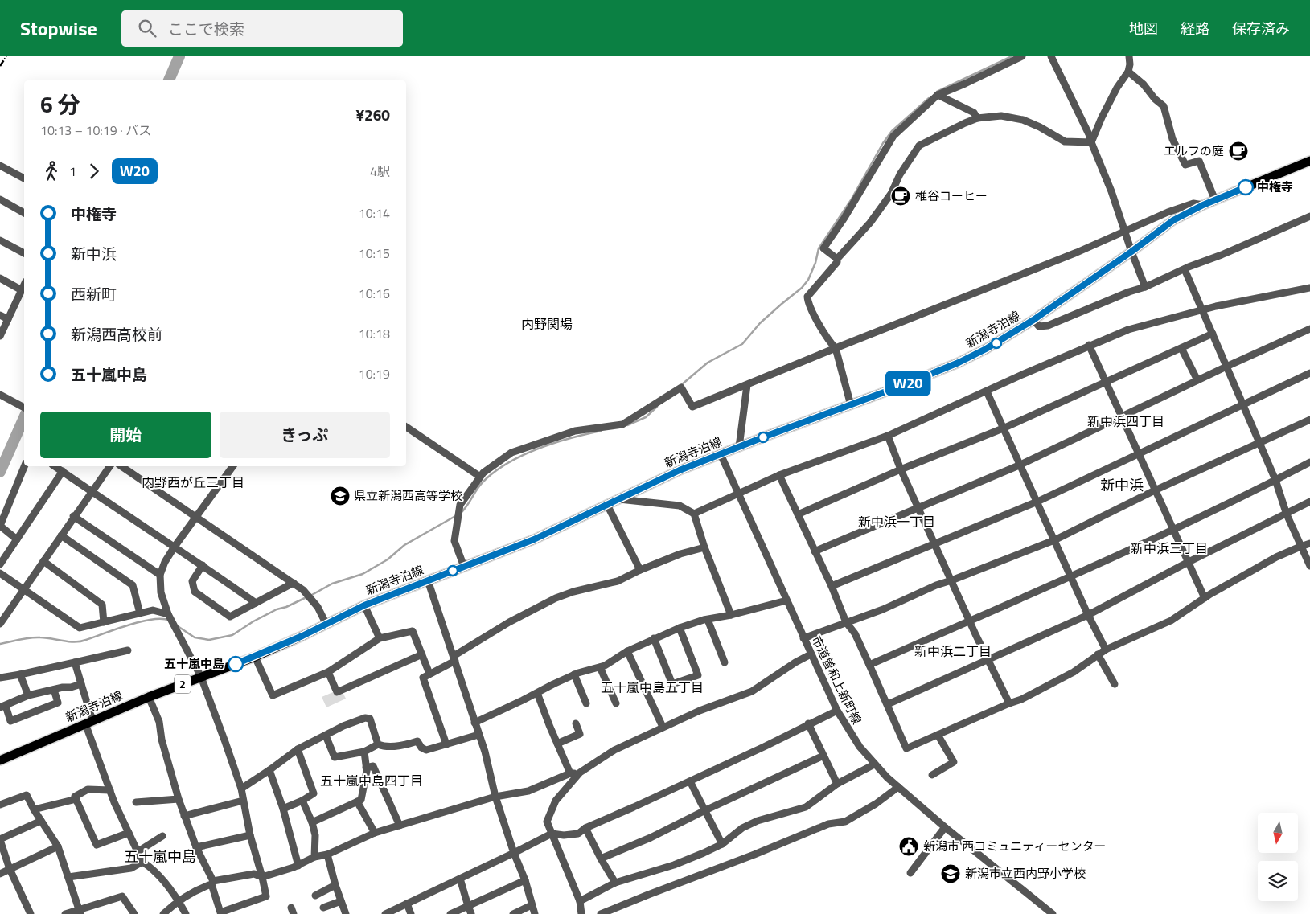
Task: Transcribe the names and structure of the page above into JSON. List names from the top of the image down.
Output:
{
  "streets": {
    "main road": ["新潟寺泊線", "2"],
    "street": ["市道曽和上新町線"]
  },
  "crossings": [
    ["新潟寺泊線", "市道曽和上新町線"]
  ],
  "districts": [
    "内野関場",
    "新中浜四丁目",
    "内野西が丘三丁目",
    "新中浜",
    "新中浜一丁目",
    "新中浜三丁目",
    "新中浜二丁目",
    "五十嵐中島五丁目",
    "五十嵐中島四丁目",
    "五十嵐中島"
  ],
  "places": {
    "cafe": ["エルフの庭", "椎谷コーヒー"],
    "other": ["中権寺", "五十嵐中島"],
    "school or university": ["県立新潟西高等学校", "新潟市立西内野小学校"],
    "public building": ["新潟市 西コミュニティーセンター"]
  },
  "lines": ["bus line W20"],
  "north": "bottom",
  "page": {
    "header": "Stopwise",
    "search": "ここで検索",
    "nav": ["地図", "経路", "保存済み"],
    "on_map": "W20",
    "heading": ["6 分", "10:13 – 10:19 · バス", "¥260"],
    "legs": ["1", "W20", "4駅"],
    "list": [
      {
        "name": "中権寺",
        "value": "10:14"
      },
      {
        "name": "新中浜",
        "value": "10:15"
      },
      {
        "name": "西新町",
        "value": "10:16"
      },
      {
        "name": "新潟西高校前",
        "value": "10:18"
      },
      {
        "name": "五十嵐中島",
        "value": "10:19"
      }
    ],
    "buttons": ["開始", "きっぷ"]
  }
}
